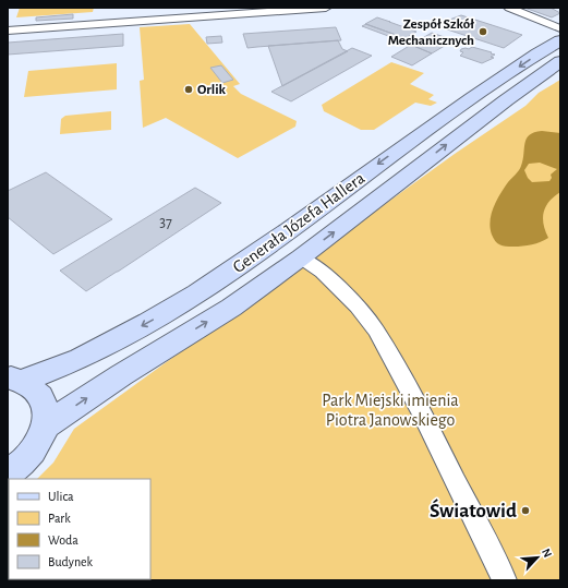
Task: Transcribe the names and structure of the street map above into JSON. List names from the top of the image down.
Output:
{
  "streets": {
    "main road": ["Generała Józefa Hallera"]
  },
  "parks": ["Park Miejski imienia Piotra Janowskiego"],
  "places": ["Zespół Szkół Mechanicznych", "Orlik", "Światowid"],
  "house_numbers": ["37"],
  "legend": [
    "Ulica",
    "Park",
    "Woda",
    "Budynek"
  ],
  "north": "top right"
}
